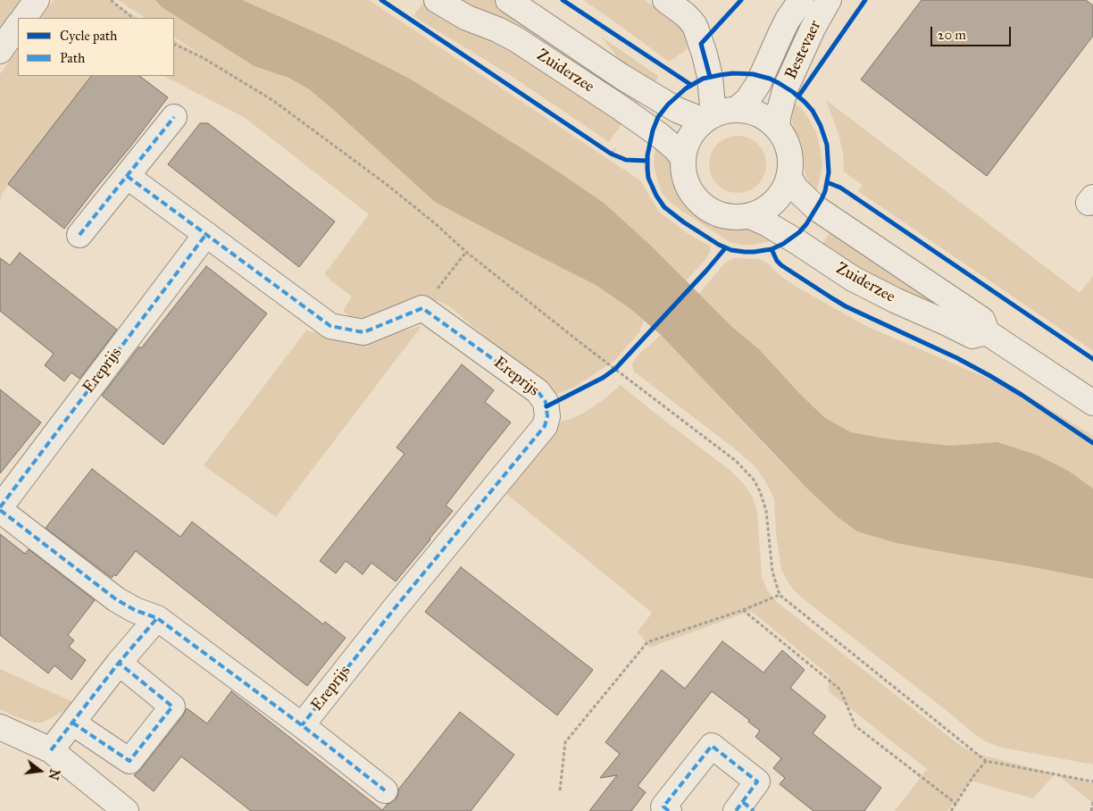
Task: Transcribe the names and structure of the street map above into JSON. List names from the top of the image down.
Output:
{
  "streets": {
    "street": ["Bestevaer", "Zuiderzee", "Ereprijs"]
  },
  "crossings": [
    ["Bestevaer", "Zuiderzee"]
  ],
  "legend": ["Cycle path", "Path"],
  "scale_bar": "20 m",
  "north": "right"
}
